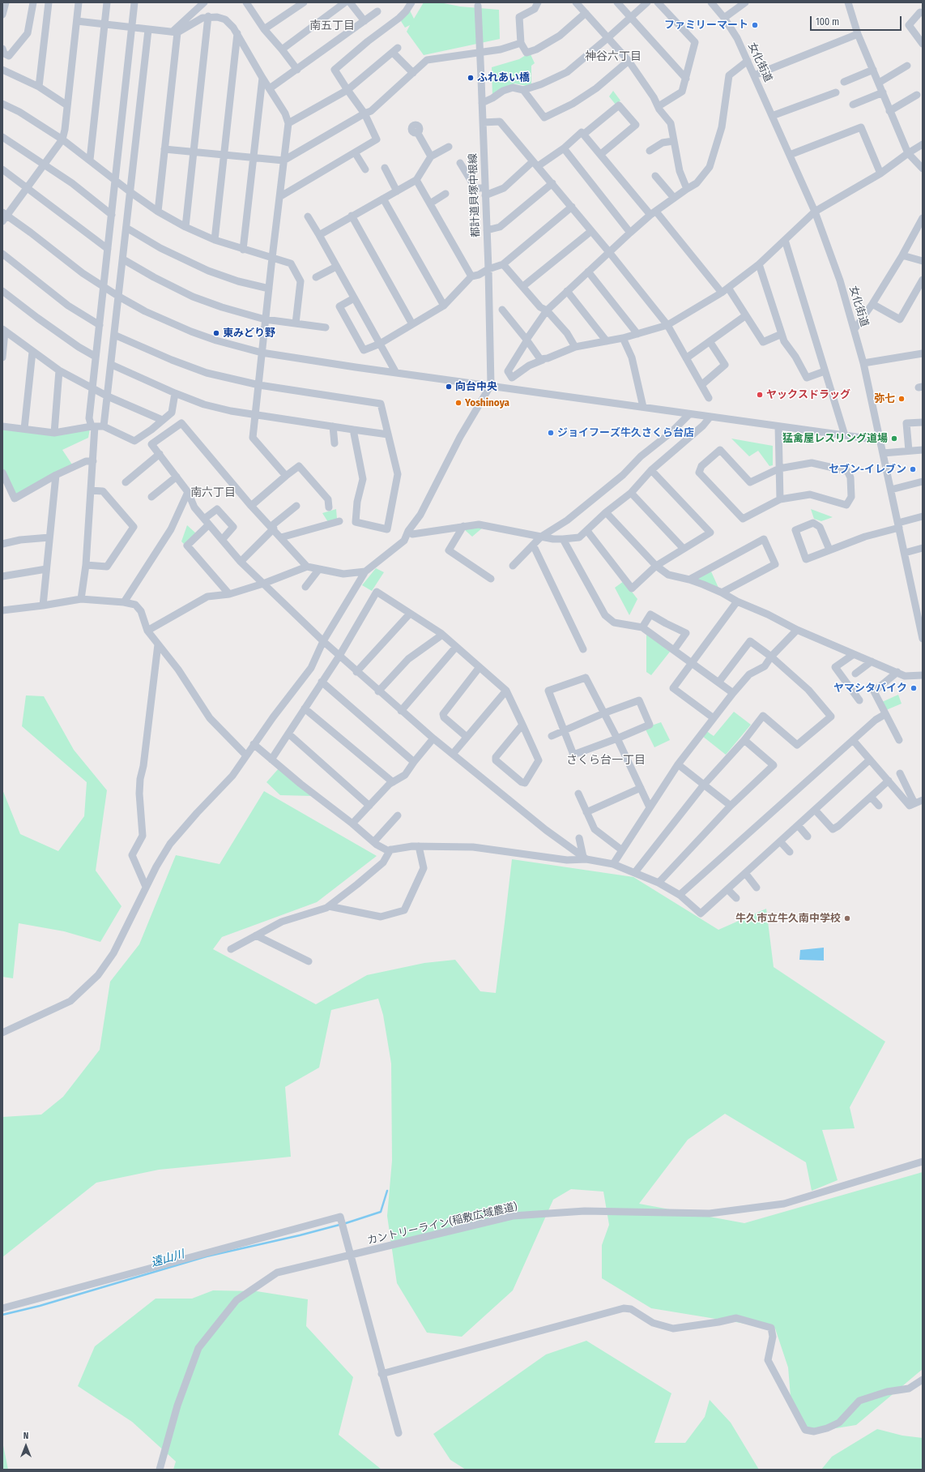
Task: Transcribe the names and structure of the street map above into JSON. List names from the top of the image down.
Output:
{
  "streets": {
    "street": ["女化街道", "都計道貝塚中根線", "カントリーライン(稲敷広域農道)"]
  },
  "districts": [
    "南五丁目",
    "神谷六丁目",
    "南六丁目",
    "さくら台一丁目"
  ],
  "water": ["遠山川"],
  "places": [
    "ファミリーマート",
    "ふれあい橋",
    "東みどり野",
    "向台中央",
    "ヤックスドラッグ",
    "弥七",
    "Yoshinoya",
    "ジョイフーズ牛久さくら台店",
    "猛禽屋レスリング道場",
    "セブン-イレブン",
    "ヤマシタバイク",
    "牛久市立牛久南中学校"
  ],
  "scale_bar": "100 m",
  "north": "top"
}
